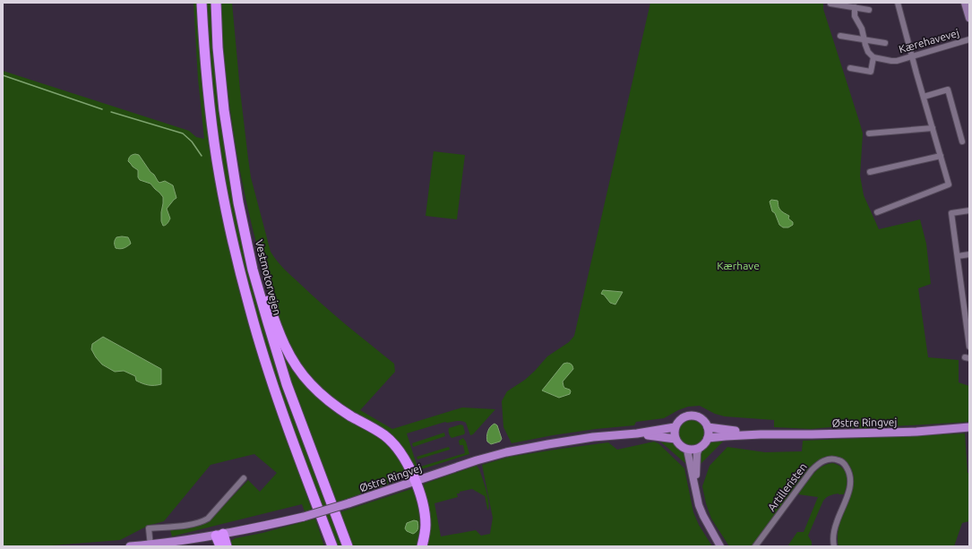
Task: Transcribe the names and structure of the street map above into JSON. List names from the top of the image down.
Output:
{
  "streets": {
    "highway": ["Vestmotorvejen"],
    "main road": ["Østre Ringvej"],
    "street": ["Kærehavevej", "Artilleristen"]
  },
  "parks": ["Kærhave"]
}
